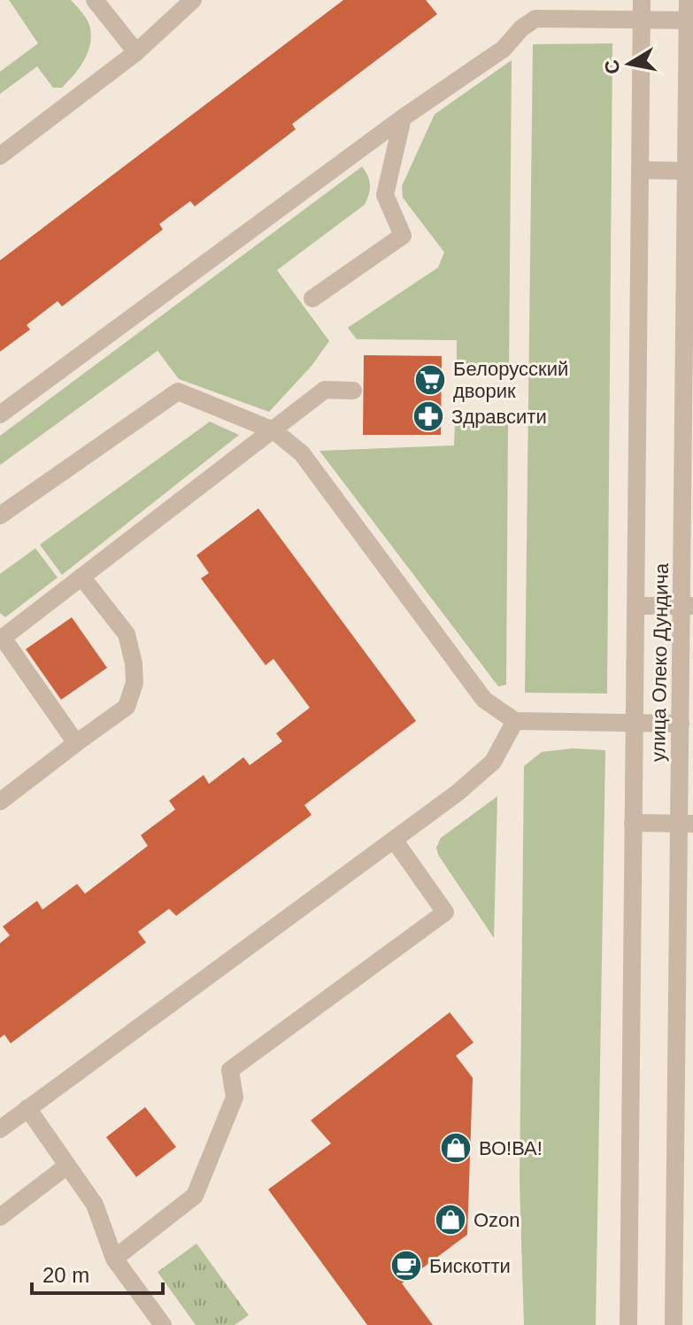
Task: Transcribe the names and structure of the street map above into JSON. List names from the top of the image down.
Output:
{
  "streets": {
    "street": ["улица Олеко Дундича"]
  },
  "places": {
    "supermarket": ["Белорусский дворик"],
    "pharmacy": ["Здравсити"],
    "shop": ["ВО!ВА!", "Ozon"],
    "cafe": ["Бискотти"]
  },
  "scale_bar": "20 m",
  "north": "left"
}
